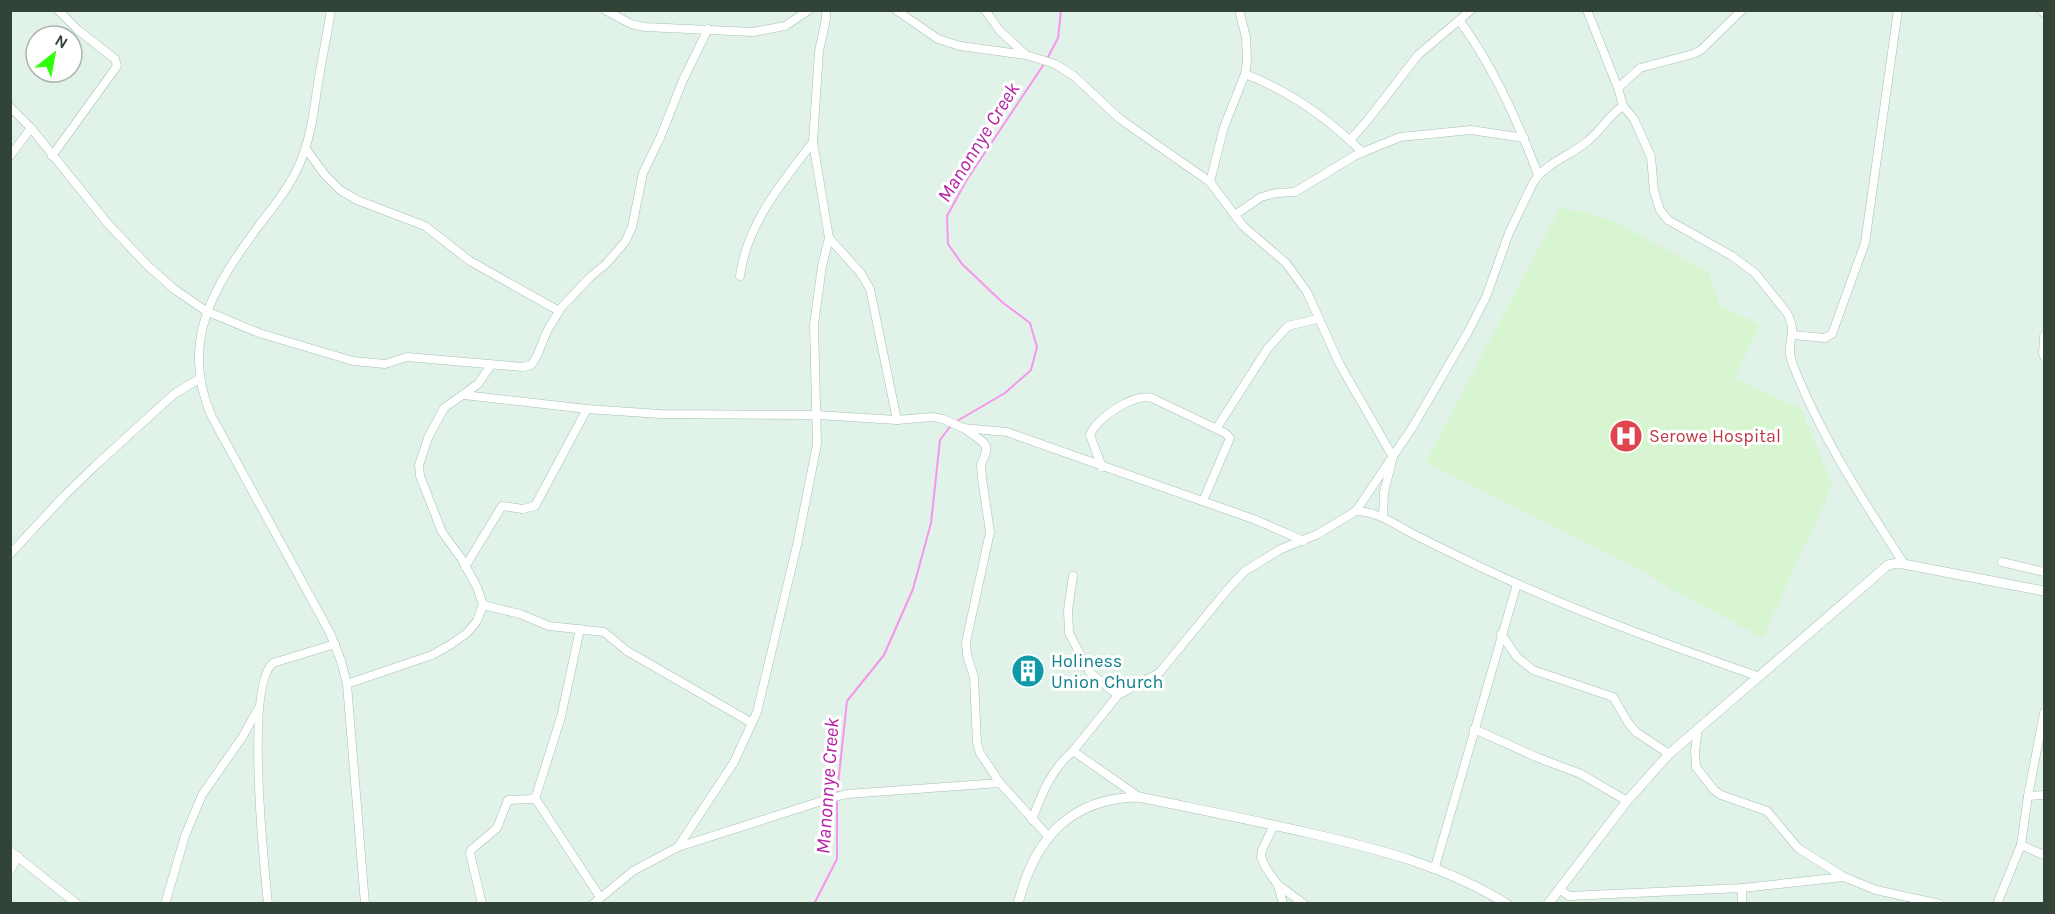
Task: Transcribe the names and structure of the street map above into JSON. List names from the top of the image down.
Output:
{
  "water": ["Manonnye Creek"],
  "places": {
    "hospital": ["Serowe Hospital"],
    "building": ["Holiness Union Church"]
  },
  "north": "top right"
}
